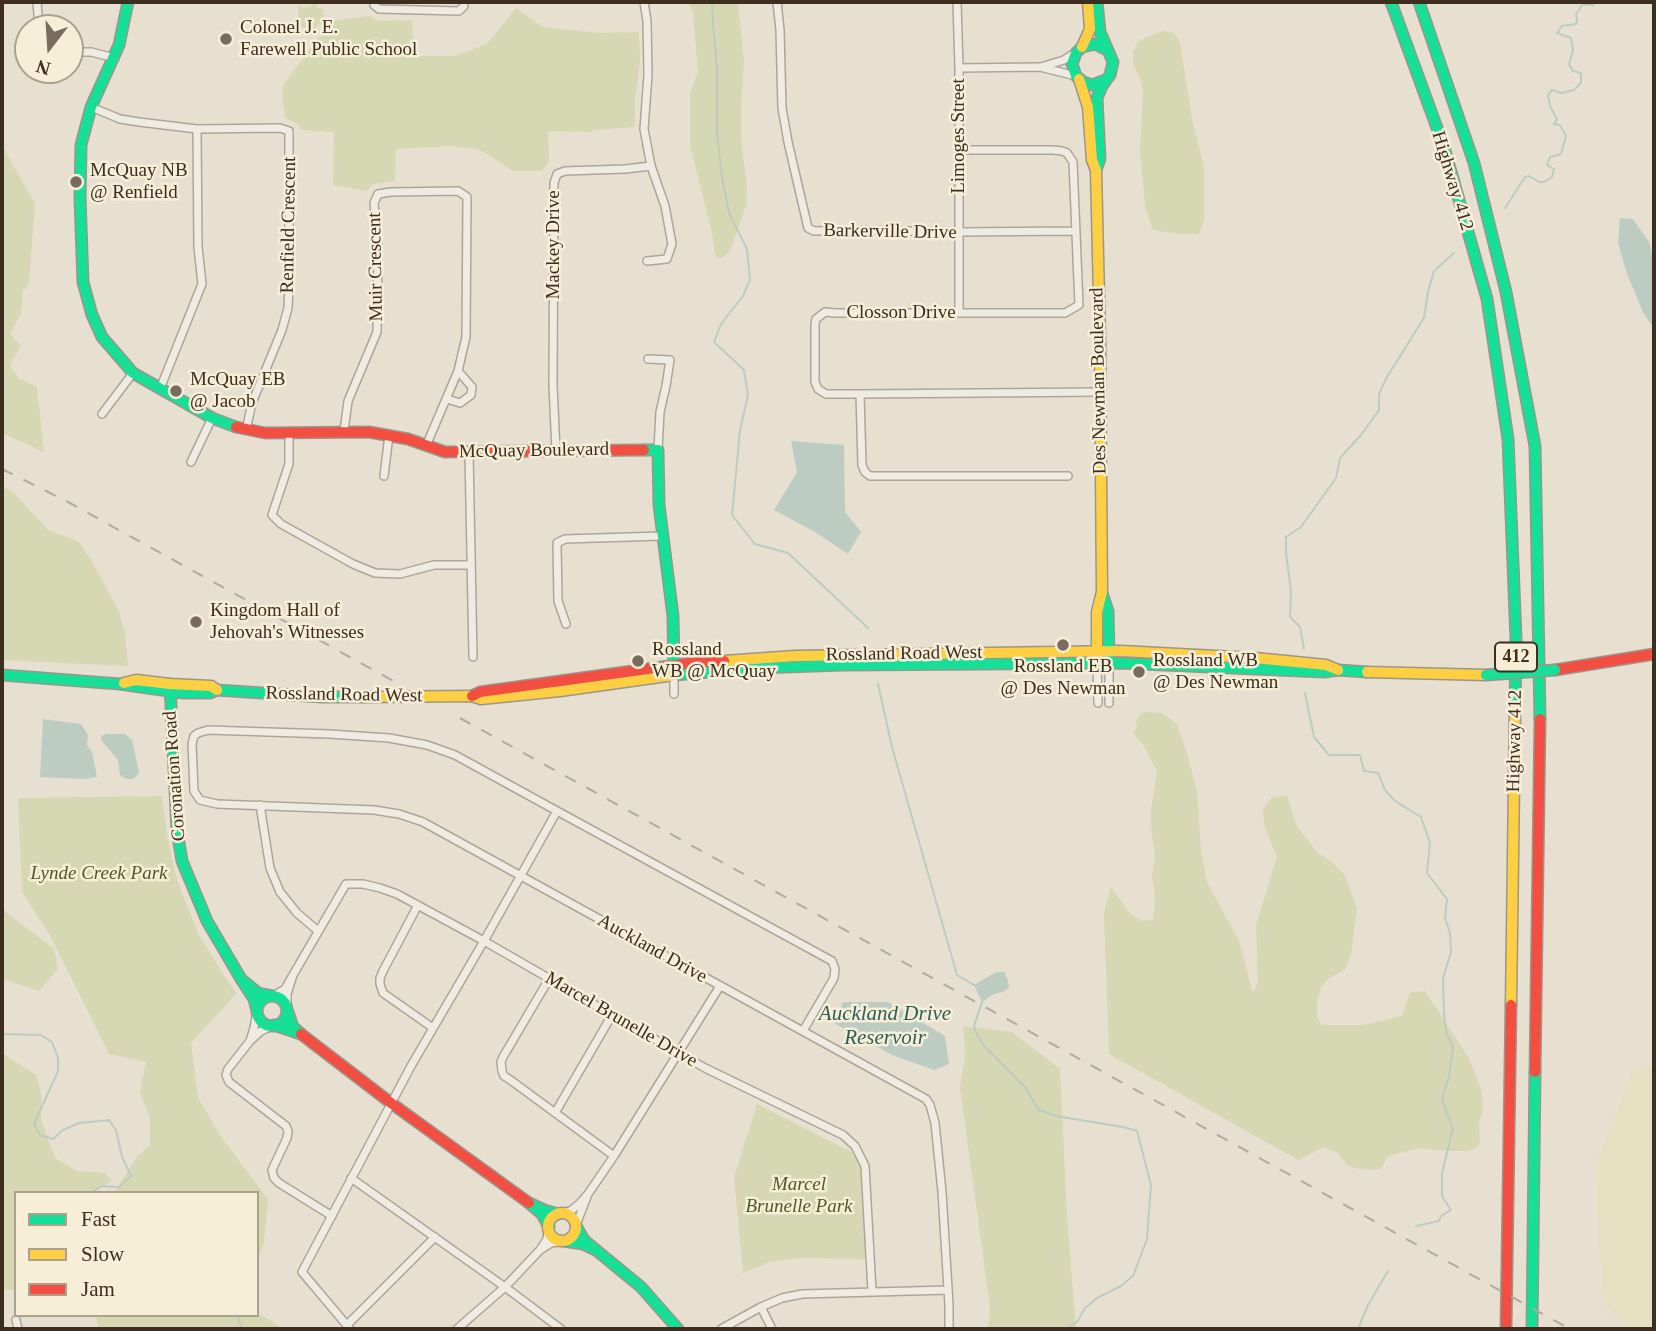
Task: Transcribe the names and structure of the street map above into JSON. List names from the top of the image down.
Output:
{
  "streets": {
    "main road": [
      "Highway 412",
      "Des Newman Boulevard",
      "McQuay Boulevard",
      "Rossland Road West",
      "412",
      "Coronation Road"
    ],
    "street": [
      "Limoges Street",
      "Renfield Crescent",
      "Barkerville Drive",
      "Mackey Drive",
      "Muir Crescent",
      "Closson Drive",
      "Auckland Drive",
      "Marcel Brunelle Drive"
    ]
  },
  "crossings": [
    ["Limoges Street", "Barkerville Drive"],
    ["Limoges Street", "Closson Drive"],
    ["Renfield Crescent", "McQuay Boulevard"],
    ["Barkerville Drive", "Closson Drive"],
    ["Mackey Drive", "McQuay Boulevard"],
    ["Muir Crescent", "McQuay Boulevard"],
    ["Closson Drive", "Des Newman Boulevard"],
    ["Des Newman Boulevard", "Rossland Road West"],
    ["Rossland Road West", "Coronation Road"],
    ["Coronation Road", "Marcel Brunelle Drive"]
  ],
  "water": ["Auckland Drive Reservoir"],
  "parks": ["Lynde Creek Park", "Marcel Brunelle Park"],
  "places": [
    "Colonel J. E. Farewell Public School",
    "McQuay NB @ Renfield",
    "McQuay EB @ Jacob",
    "Kingdom Hall of Jehovah's Witnesses",
    "Rossland EB @ Des Newman",
    "Rossland WB @ McQuay",
    "Rossland WB @ Des Newman"
  ],
  "legend": ["Fast", "Slow", "Jam"],
  "north": "bottom"
}
